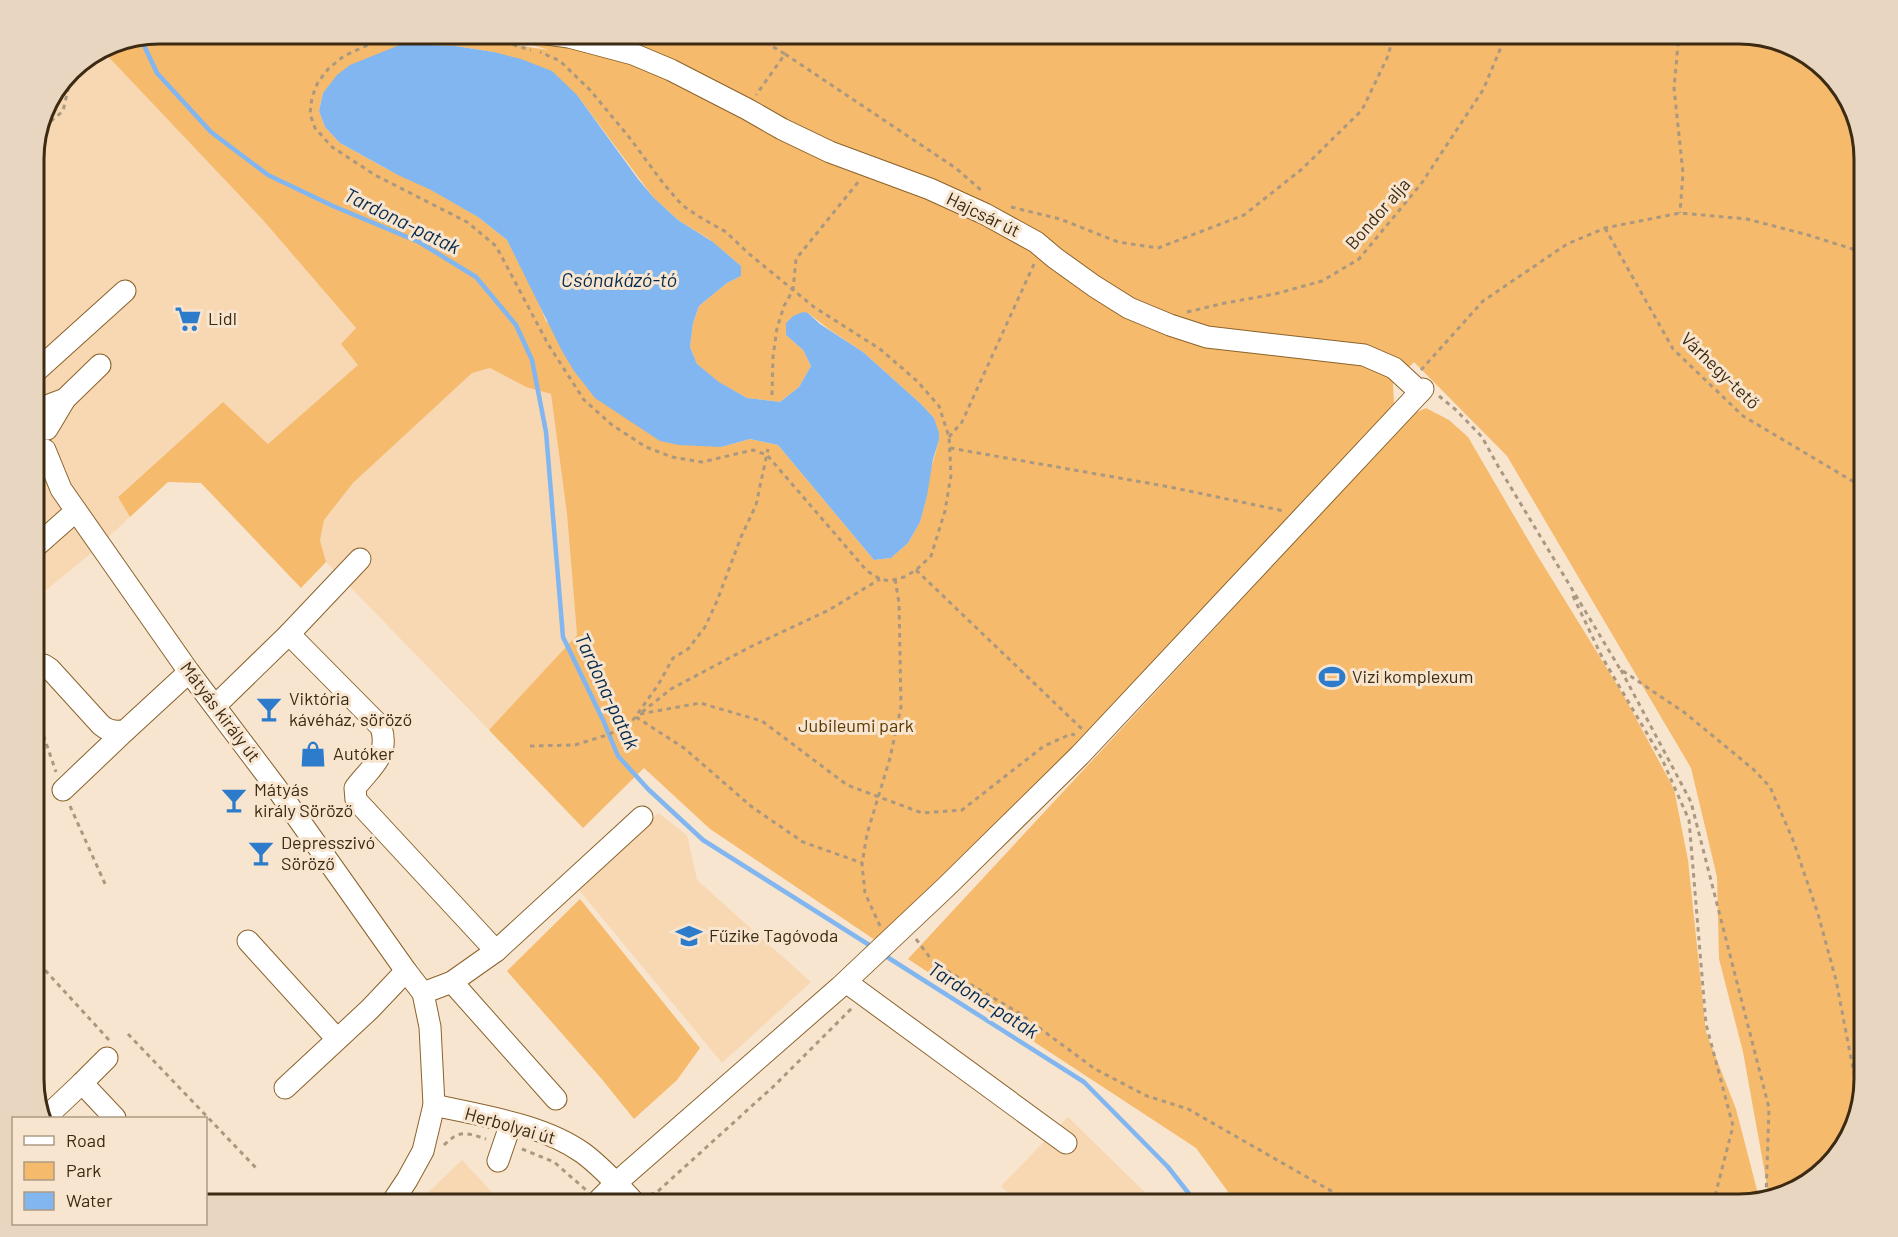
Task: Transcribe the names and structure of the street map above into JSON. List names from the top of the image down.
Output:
{
  "streets": {
    "street": ["Hajcsár út", "Mátyás király út", "Herbolyai út"],
    "path": ["Bondor alja", "Várhegy-tető"]
  },
  "crossings": [
    ["Mátyás király út", "Herbolyai út"]
  ],
  "water": ["Tardona-patak", "Csónakázó-tó"],
  "parks": ["Jubileumi park"],
  "places": {
    "supermarket": ["Lidl"],
    "sports": ["Vizi komplexum"],
    "bar": ["Viktória kávéház, söröző", "Mátyás király Söröző", "Depresszivó Söröző"],
    "shop": ["Autóker"],
    "school or university": ["Fűzike Tagóvoda"]
  },
  "legend": ["Road", "Park", "Water"]
}
